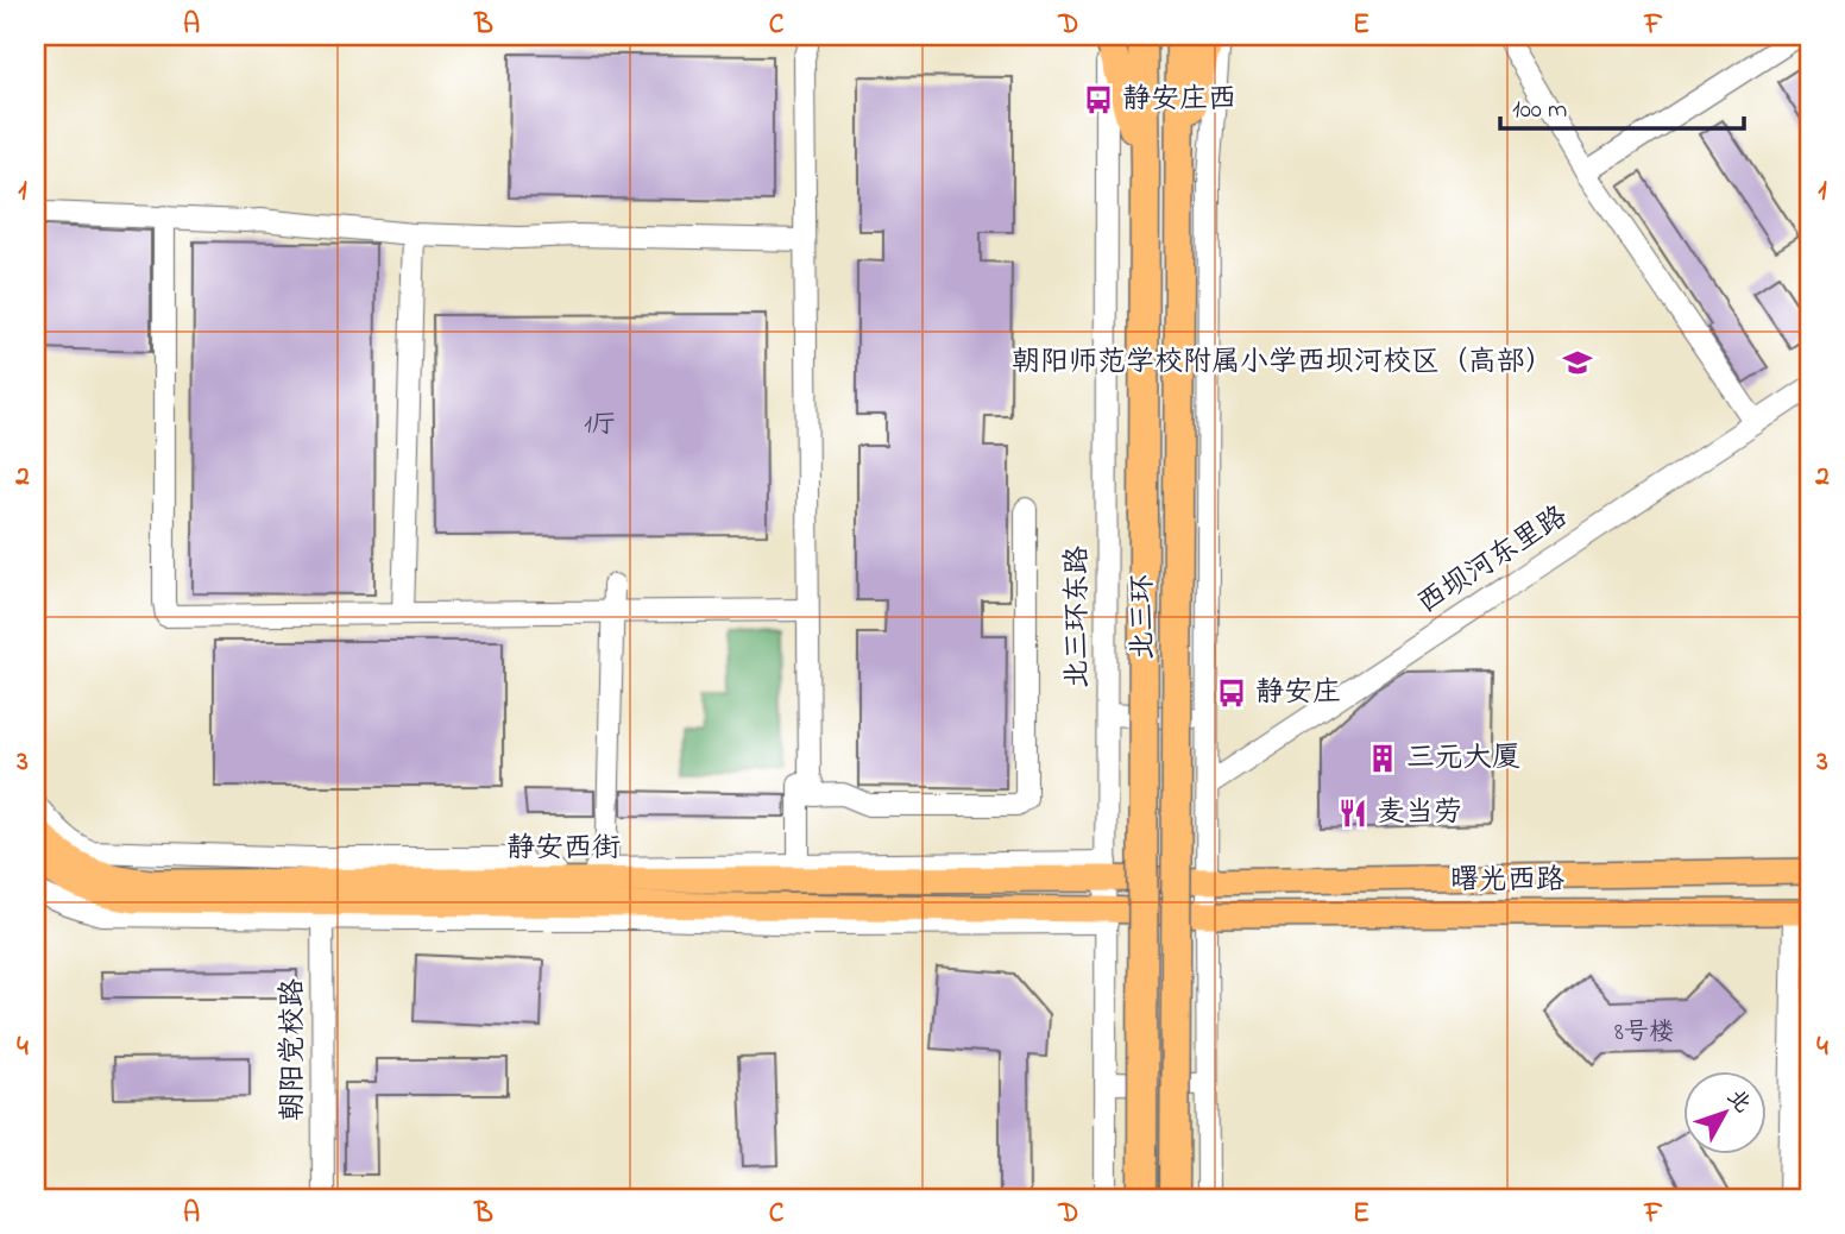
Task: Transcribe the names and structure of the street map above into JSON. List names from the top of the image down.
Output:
{
  "streets": {
    "highway": ["北三环"],
    "main road": ["静安西街", "曙光西路"],
    "street": ["西坝河东里路", "北三环东路", "朝阳党校路"]
  },
  "crossings": [
    ["北三环东路", "静安西街"],
    ["北三环东路", "曙光西路"],
    ["静安西街", "曙光西路"],
    ["静安西街", "朝阳党校路"]
  ],
  "places": {
    "bus stop": ["静安庄西", "静安庄"],
    "school or university": ["朝阳师范学校附属小学西坝河校区（高部）"],
    "building": ["三元大厦"],
    "restaurant": ["麦当劳"]
  },
  "house_numbers": ["1厅", "8号楼"],
  "scale_bar": "100 m",
  "north": "top right",
  "grid": {
    "columns": [
      "A",
      "B",
      "C",
      "D",
      "E",
      "F"
    ],
    "rows": [
      "1",
      "2",
      "3",
      "4"
    ]
  }
}
